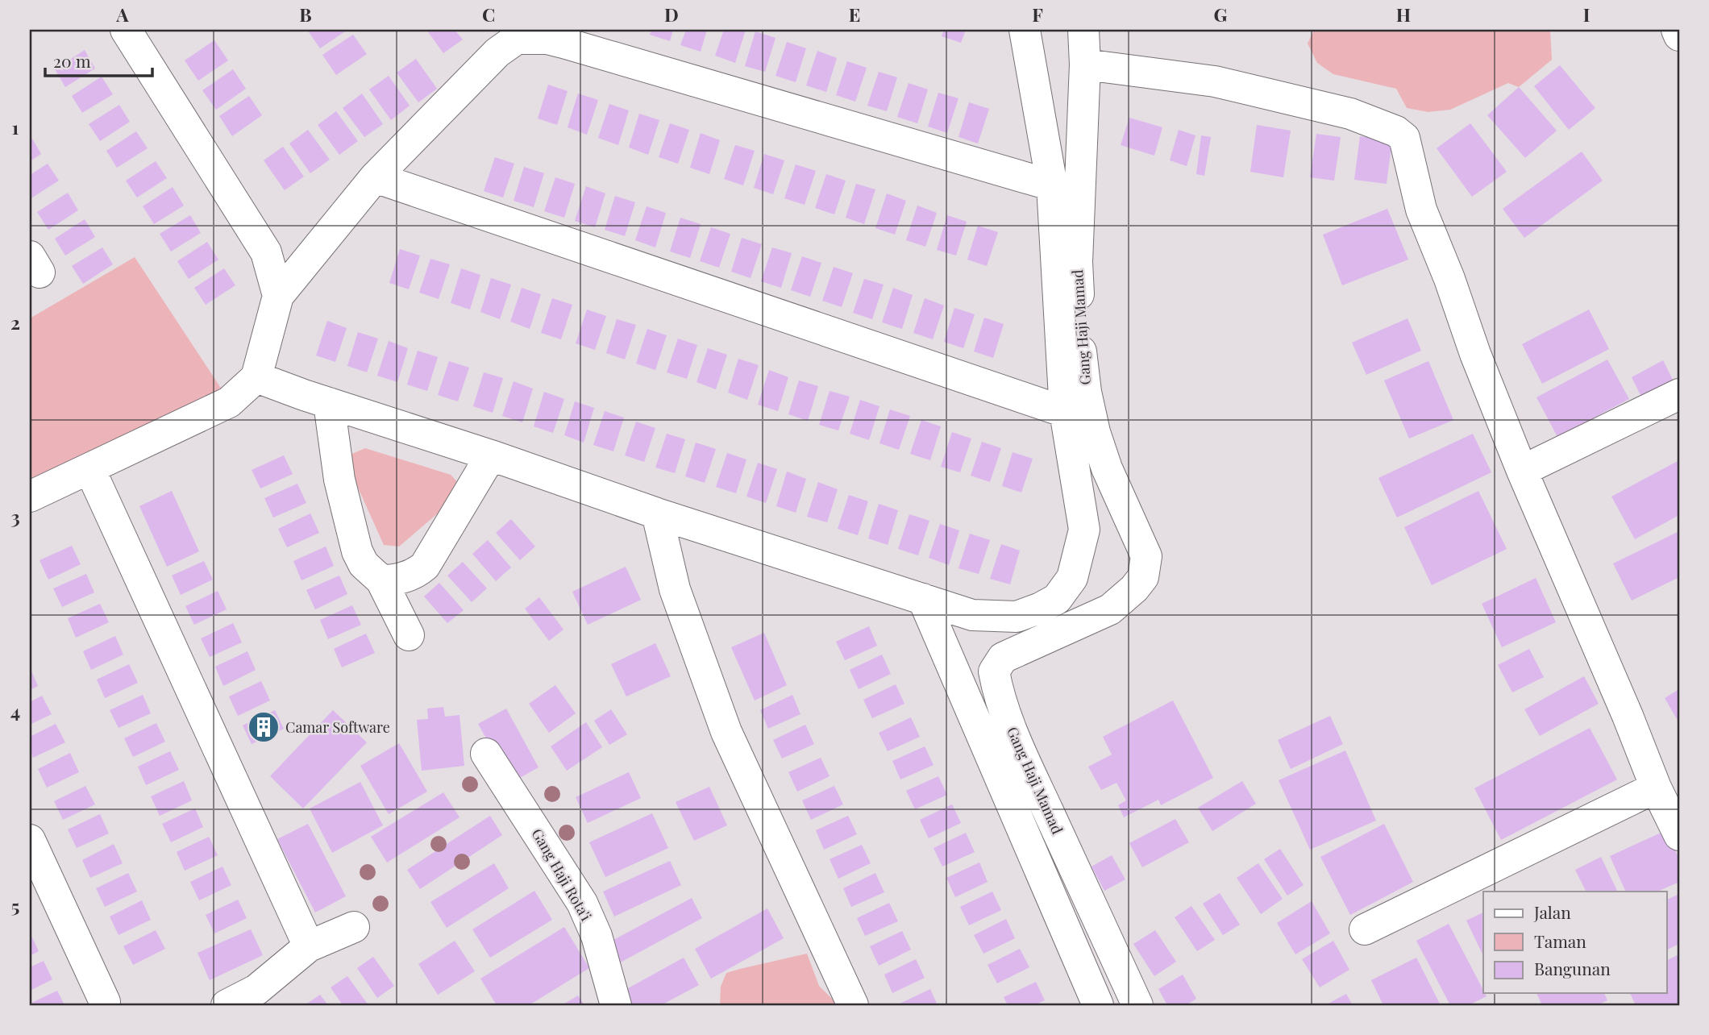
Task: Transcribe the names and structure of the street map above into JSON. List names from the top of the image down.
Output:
{
  "streets": {
    "street": ["Gang Haji Mamad", "Gang Haji Rota'i"]
  },
  "places": {
    "building": ["Camar Software"]
  },
  "legend": ["Jalan", "Taman", "Bangunan"],
  "scale_bar": "20 m",
  "grid": {
    "columns": [
      "A",
      "B",
      "C",
      "D",
      "E",
      "F",
      "G",
      "H",
      "I"
    ],
    "rows": [
      "1",
      "2",
      "3",
      "4",
      "5"
    ]
  }
}
